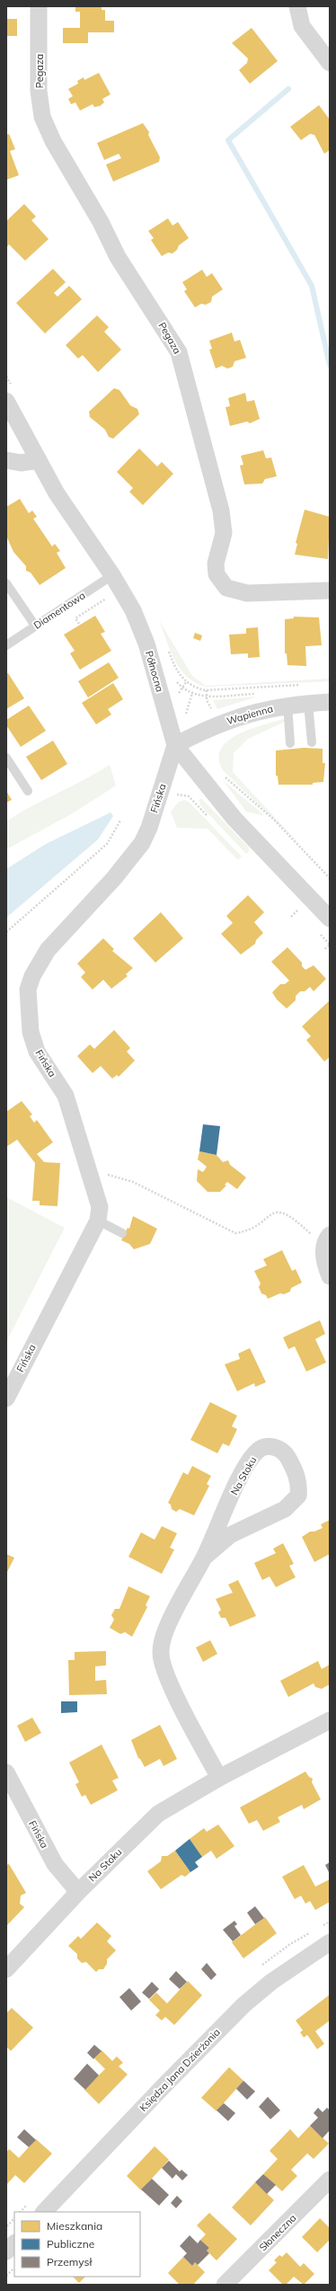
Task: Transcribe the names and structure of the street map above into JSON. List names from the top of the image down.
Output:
{
  "streets": {
    "street": [
      "Pegaza",
      "Północna",
      "Wapienna",
      "Fińska",
      "Na Stoku",
      "Księdza Jana Dzierżonia",
      "Słoneczna"
    ],
    "lane": ["Diamentowa"]
  },
  "crossings": [
    ["Diamentowa", "Północna"],
    ["Północna", "Wapienna"],
    ["Północna", "Fińska"],
    ["Wapienna", "Fińska"],
    ["Fińska", "Na Stoku"]
  ],
  "legend": ["Mieszkania", "Publiczne", "Przemysł"]
}
